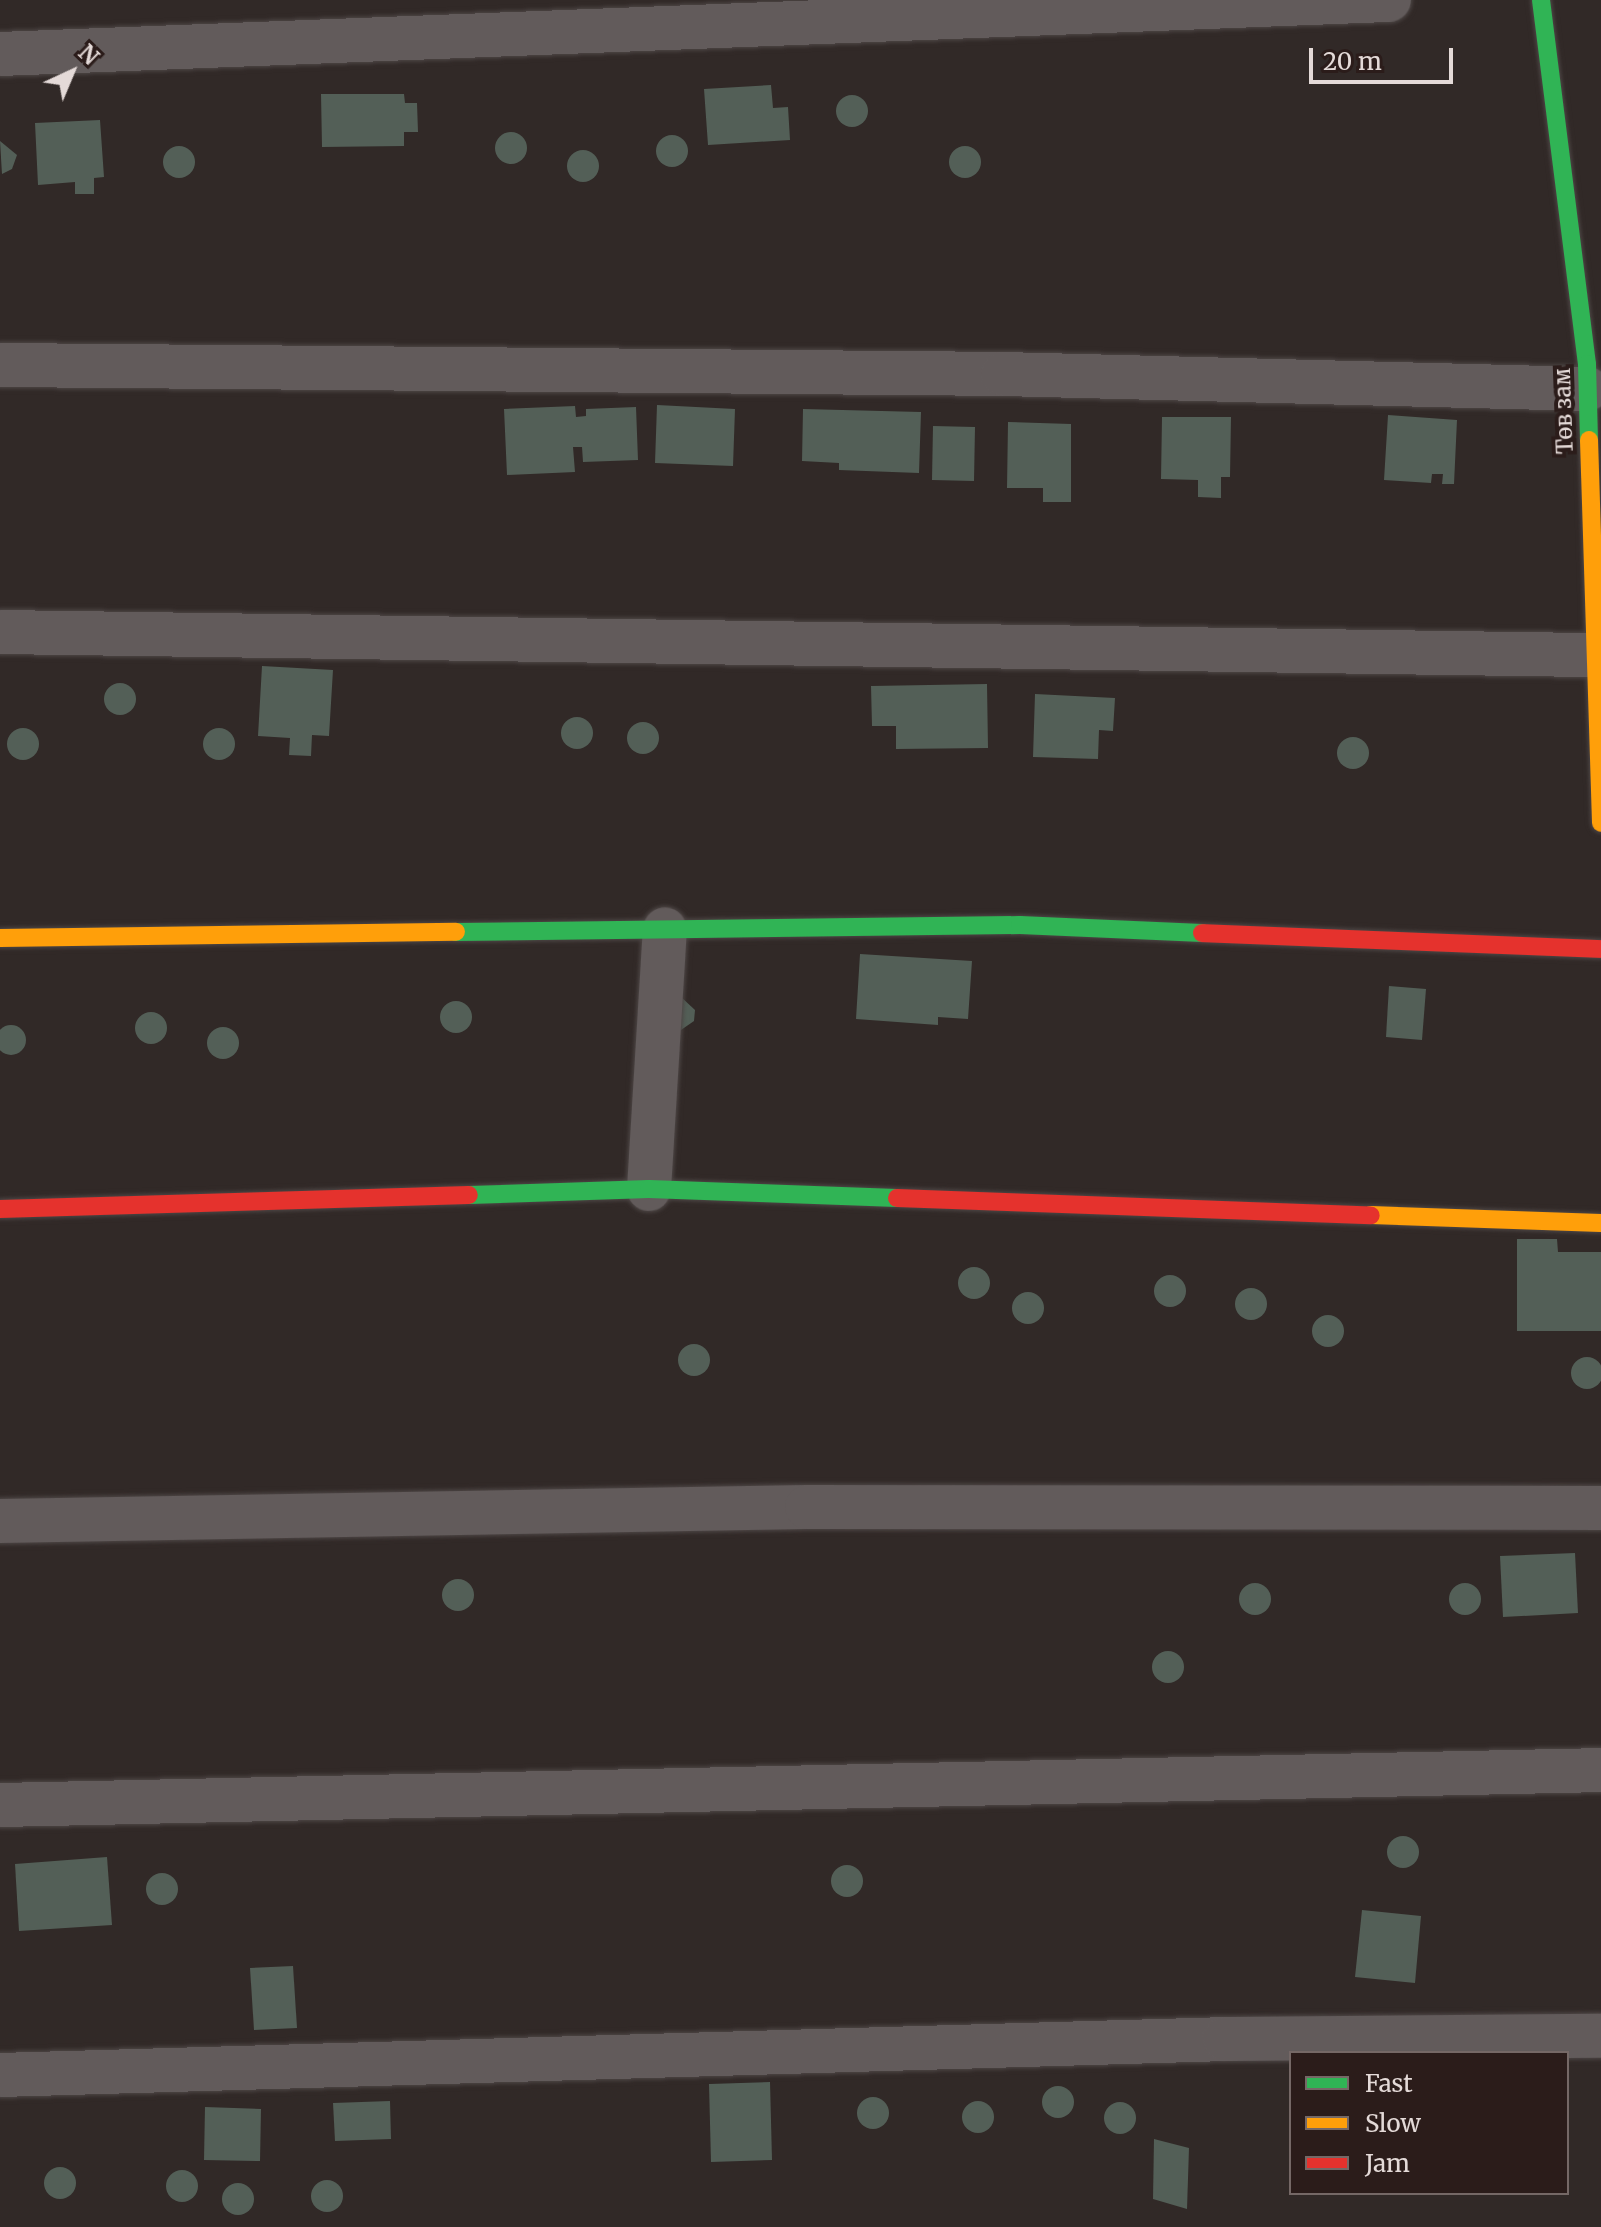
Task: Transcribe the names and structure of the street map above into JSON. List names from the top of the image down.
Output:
{
  "streets": {
    "street": ["Төв зам"]
  },
  "legend": ["Fast", "Slow", "Jam"],
  "scale_bar": "20 m",
  "north": "top right"
}
